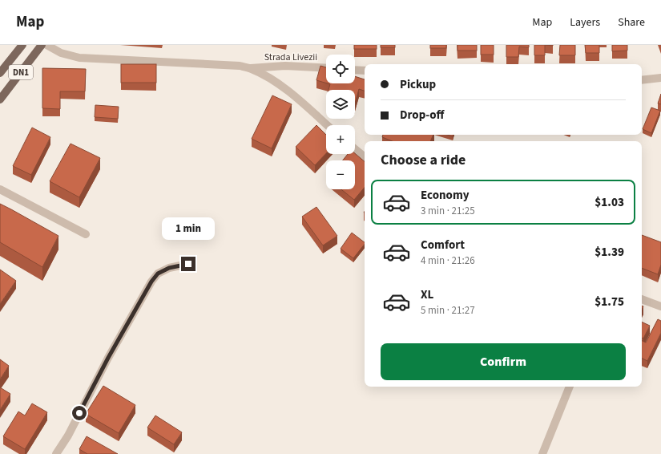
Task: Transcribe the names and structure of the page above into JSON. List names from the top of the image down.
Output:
{
  "streets": {
    "main road": ["DN1"],
    "street": ["Strada Livezii"]
  },
  "page": {
    "header": "Map",
    "nav": ["Map", "Layers", "Share"],
    "map_buttons": ["+", "−"],
    "banner": ["Pickup", "Drop-off"],
    "heading": "Choose a ride",
    "list": [
      {
        "name": "Economy",
        "note": "3 min · 21:25",
        "value": "$1.03"
      },
      {
        "name": "Comfort",
        "note": "4 min · 21:26",
        "value": "$1.39"
      },
      {
        "name": "XL",
        "note": "5 min · 21:27",
        "value": "$1.75"
      }
    ],
    "bubble": "1 min",
    "buttons": "Confirm"
  }
}
